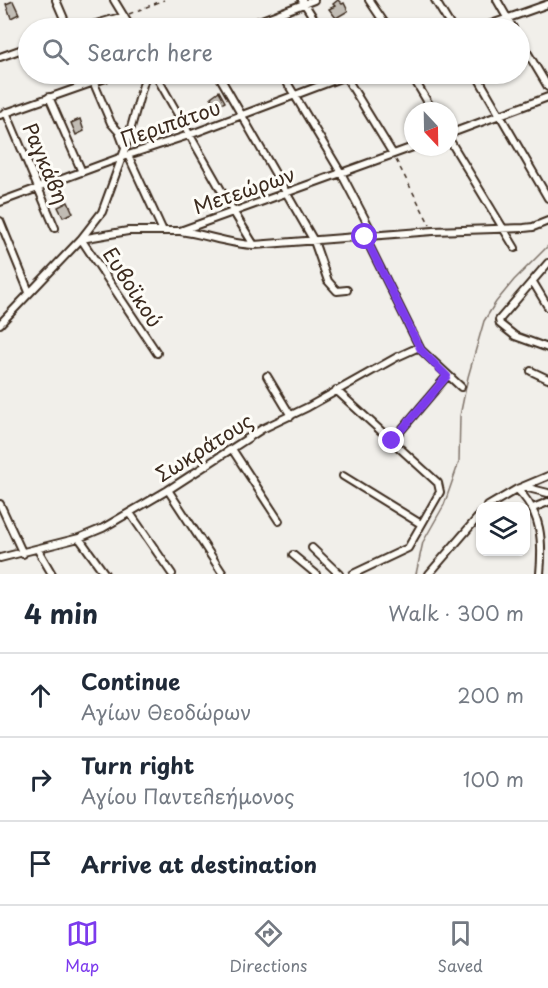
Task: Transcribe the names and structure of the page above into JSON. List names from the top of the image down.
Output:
{
  "streets": {
    "street": [
      "Περιπάτου",
      "Ραγκάβη",
      "Μετεώρων",
      "Ευβοϊκού",
      "Σωκράτους"
    ]
  },
  "crossings": [
    ["Περιπάτου", "Ραγκάβη"],
    ["Μετεώρων", "Ευβοϊκού"]
  ],
  "north": "bottom",
  "page": {
    "search": "Search here",
    "heading": ["4 min", "Walk · 300 m"],
    "list": [
      ["Continue", "Αγίων Θεοδώρων", "200 m"],
      ["Turn right", "Αγίου Παντελεήμονος", "100 m"],
      "Arrive at destination"
    ],
    "nav": ["Map", "Directions", "Saved"]
  }
}
